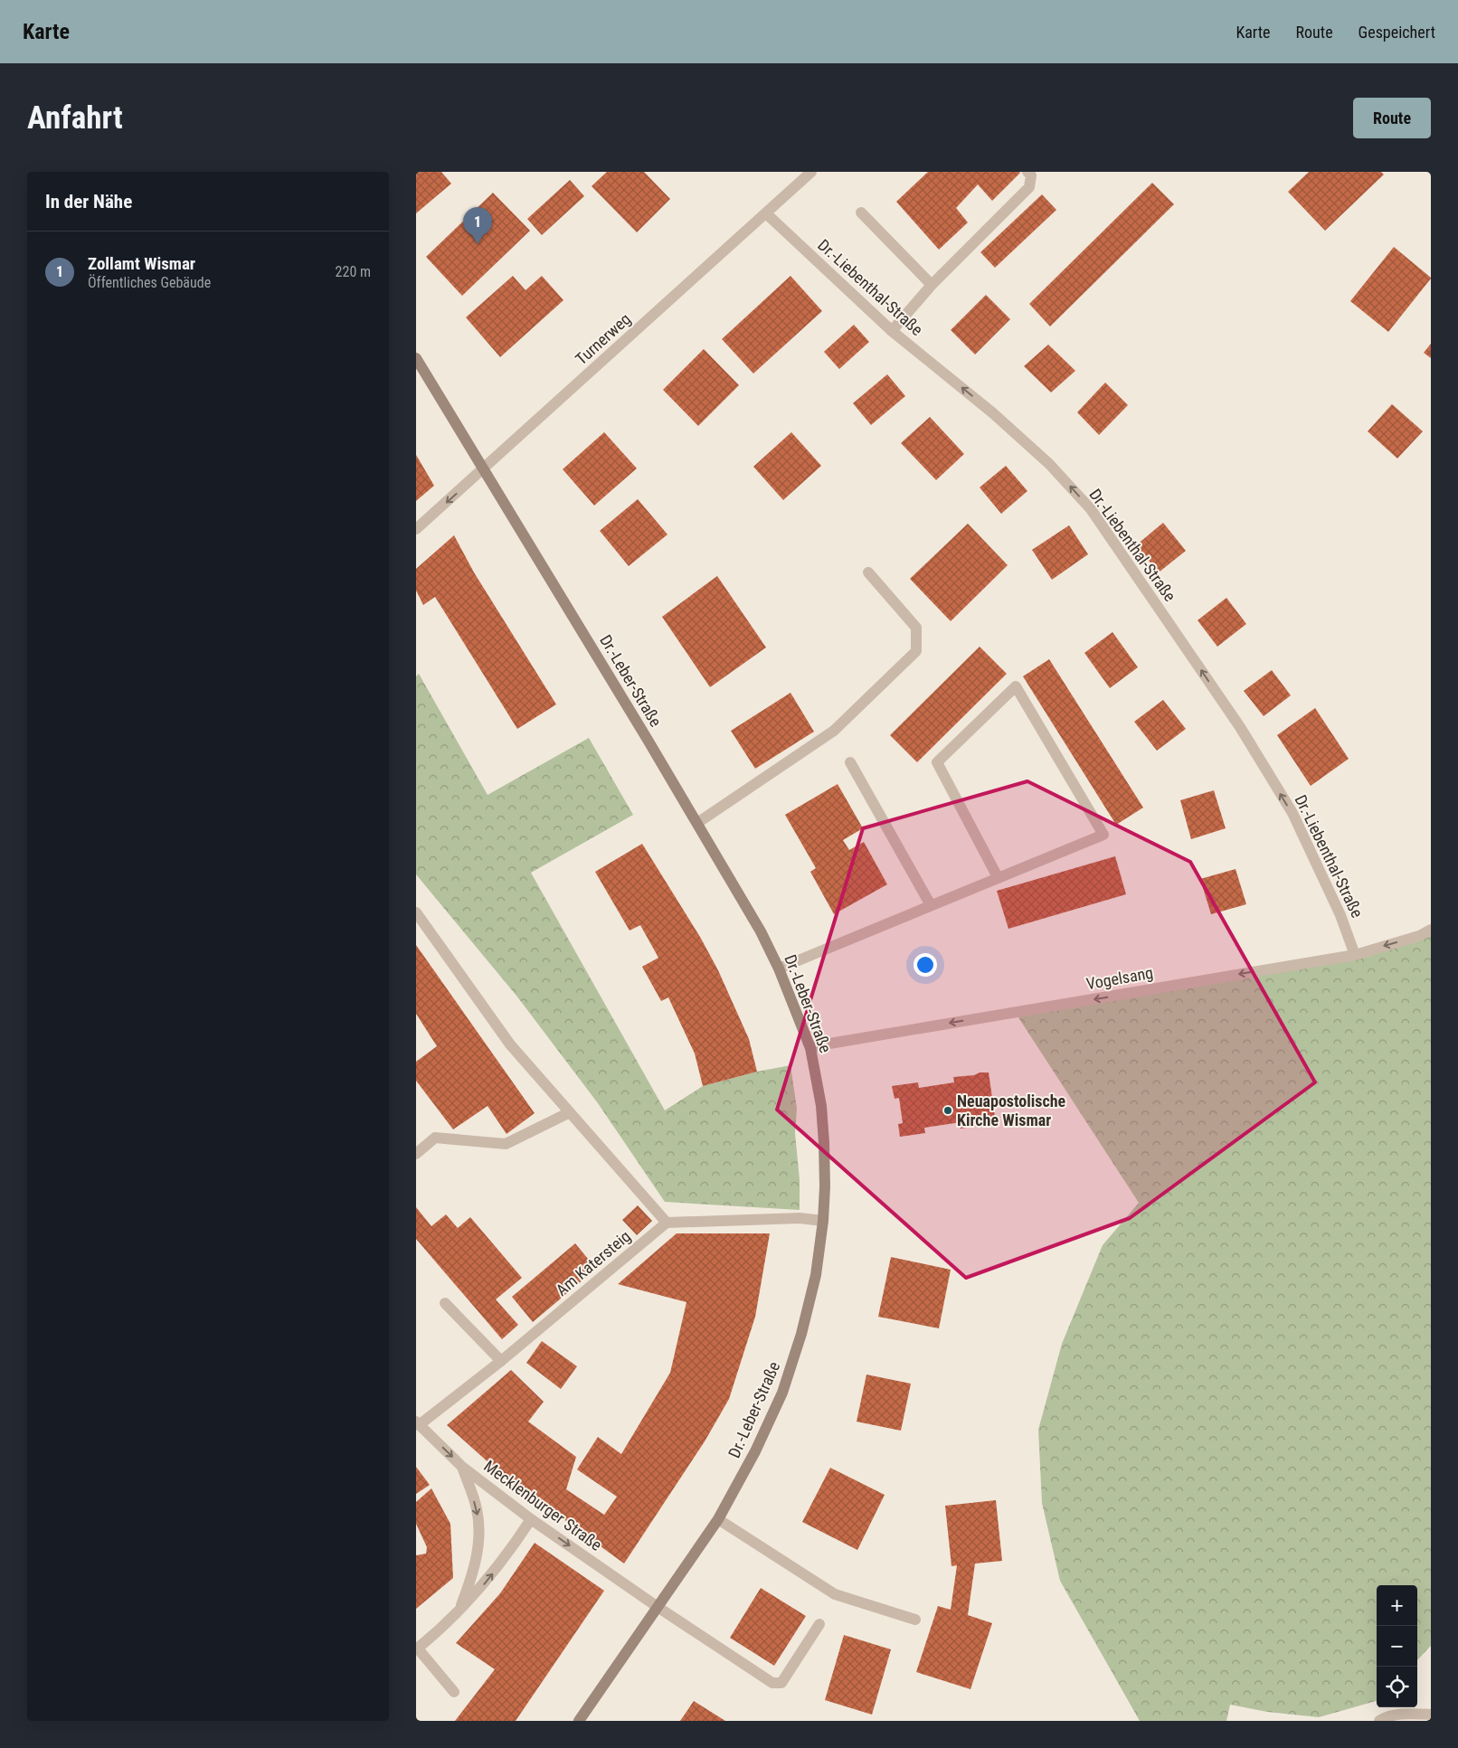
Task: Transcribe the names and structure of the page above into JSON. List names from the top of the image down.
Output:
{
  "streets": {
    "main road": ["Dr.-Leber-Straße"],
    "street": [
      "Dr.-Liebenthal-Straße",
      "Turnerweg",
      "Vogelsang",
      "Am Katersteig",
      "Mecklenburger Straße"
    ]
  },
  "crossings": [
    ["Dr.-Liebenthal-Straße", "Turnerweg"],
    ["Dr.-Liebenthal-Straße", "Vogelsang"],
    ["Turnerweg", "Dr.-Leber-Straße"],
    ["Dr.-Leber-Straße", "Vogelsang"],
    ["Dr.-Leber-Straße", "Mecklenburger Straße"],
    ["Am Katersteig", "Mecklenburger Straße"]
  ],
  "one_way": ["Dr.-Liebenthal-Straße", "Vogelsang", "Mecklenburger Straße"],
  "places": ["Neuapostolische Kirche Wismar"],
  "page": {
    "header": "Karte",
    "nav": ["Karte", "Route", "Gespeichert"],
    "buttons": "Route",
    "title": "Anfahrt",
    "heading": "In der Nähe",
    "pins": "1",
    "list": [
      {
        "mark": "1",
        "name": "Zollamt Wismar",
        "note": "Öffentliches Gebäude",
        "value": "220 m"
      }
    ],
    "map_buttons": ["+", "−"]
  }
}
